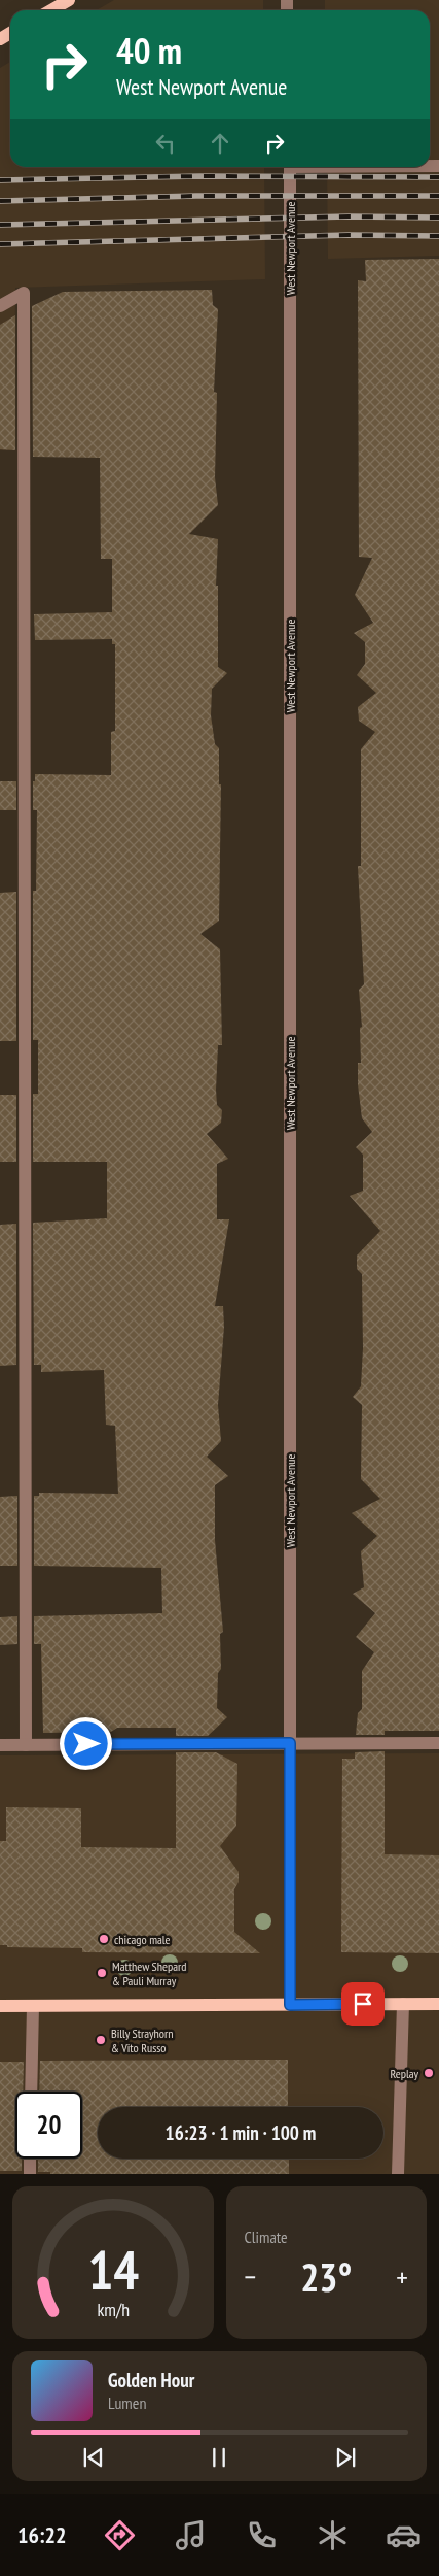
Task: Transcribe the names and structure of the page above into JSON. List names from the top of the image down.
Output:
{
  "streets": {
    "street": ["West Newport Avenue"]
  },
  "places": [
    "chicago male",
    "Matthew Shepard & Pauli Murray",
    "Billy Strayhorn & Vito Russo",
    "Replay"
  ],
  "page": {
    "turn": ["40 m", "West Newport Avenue"],
    "limit": "20",
    "trip": "16:23 · 1 min · 100 m",
    "tile": "Climate",
    "heat": ["−", "23°", "+"],
    "song": ["Golden Hour", "Lumen"],
    "tabs": "16:22",
    "gauge": ["14", "km/h"]
  }
}
